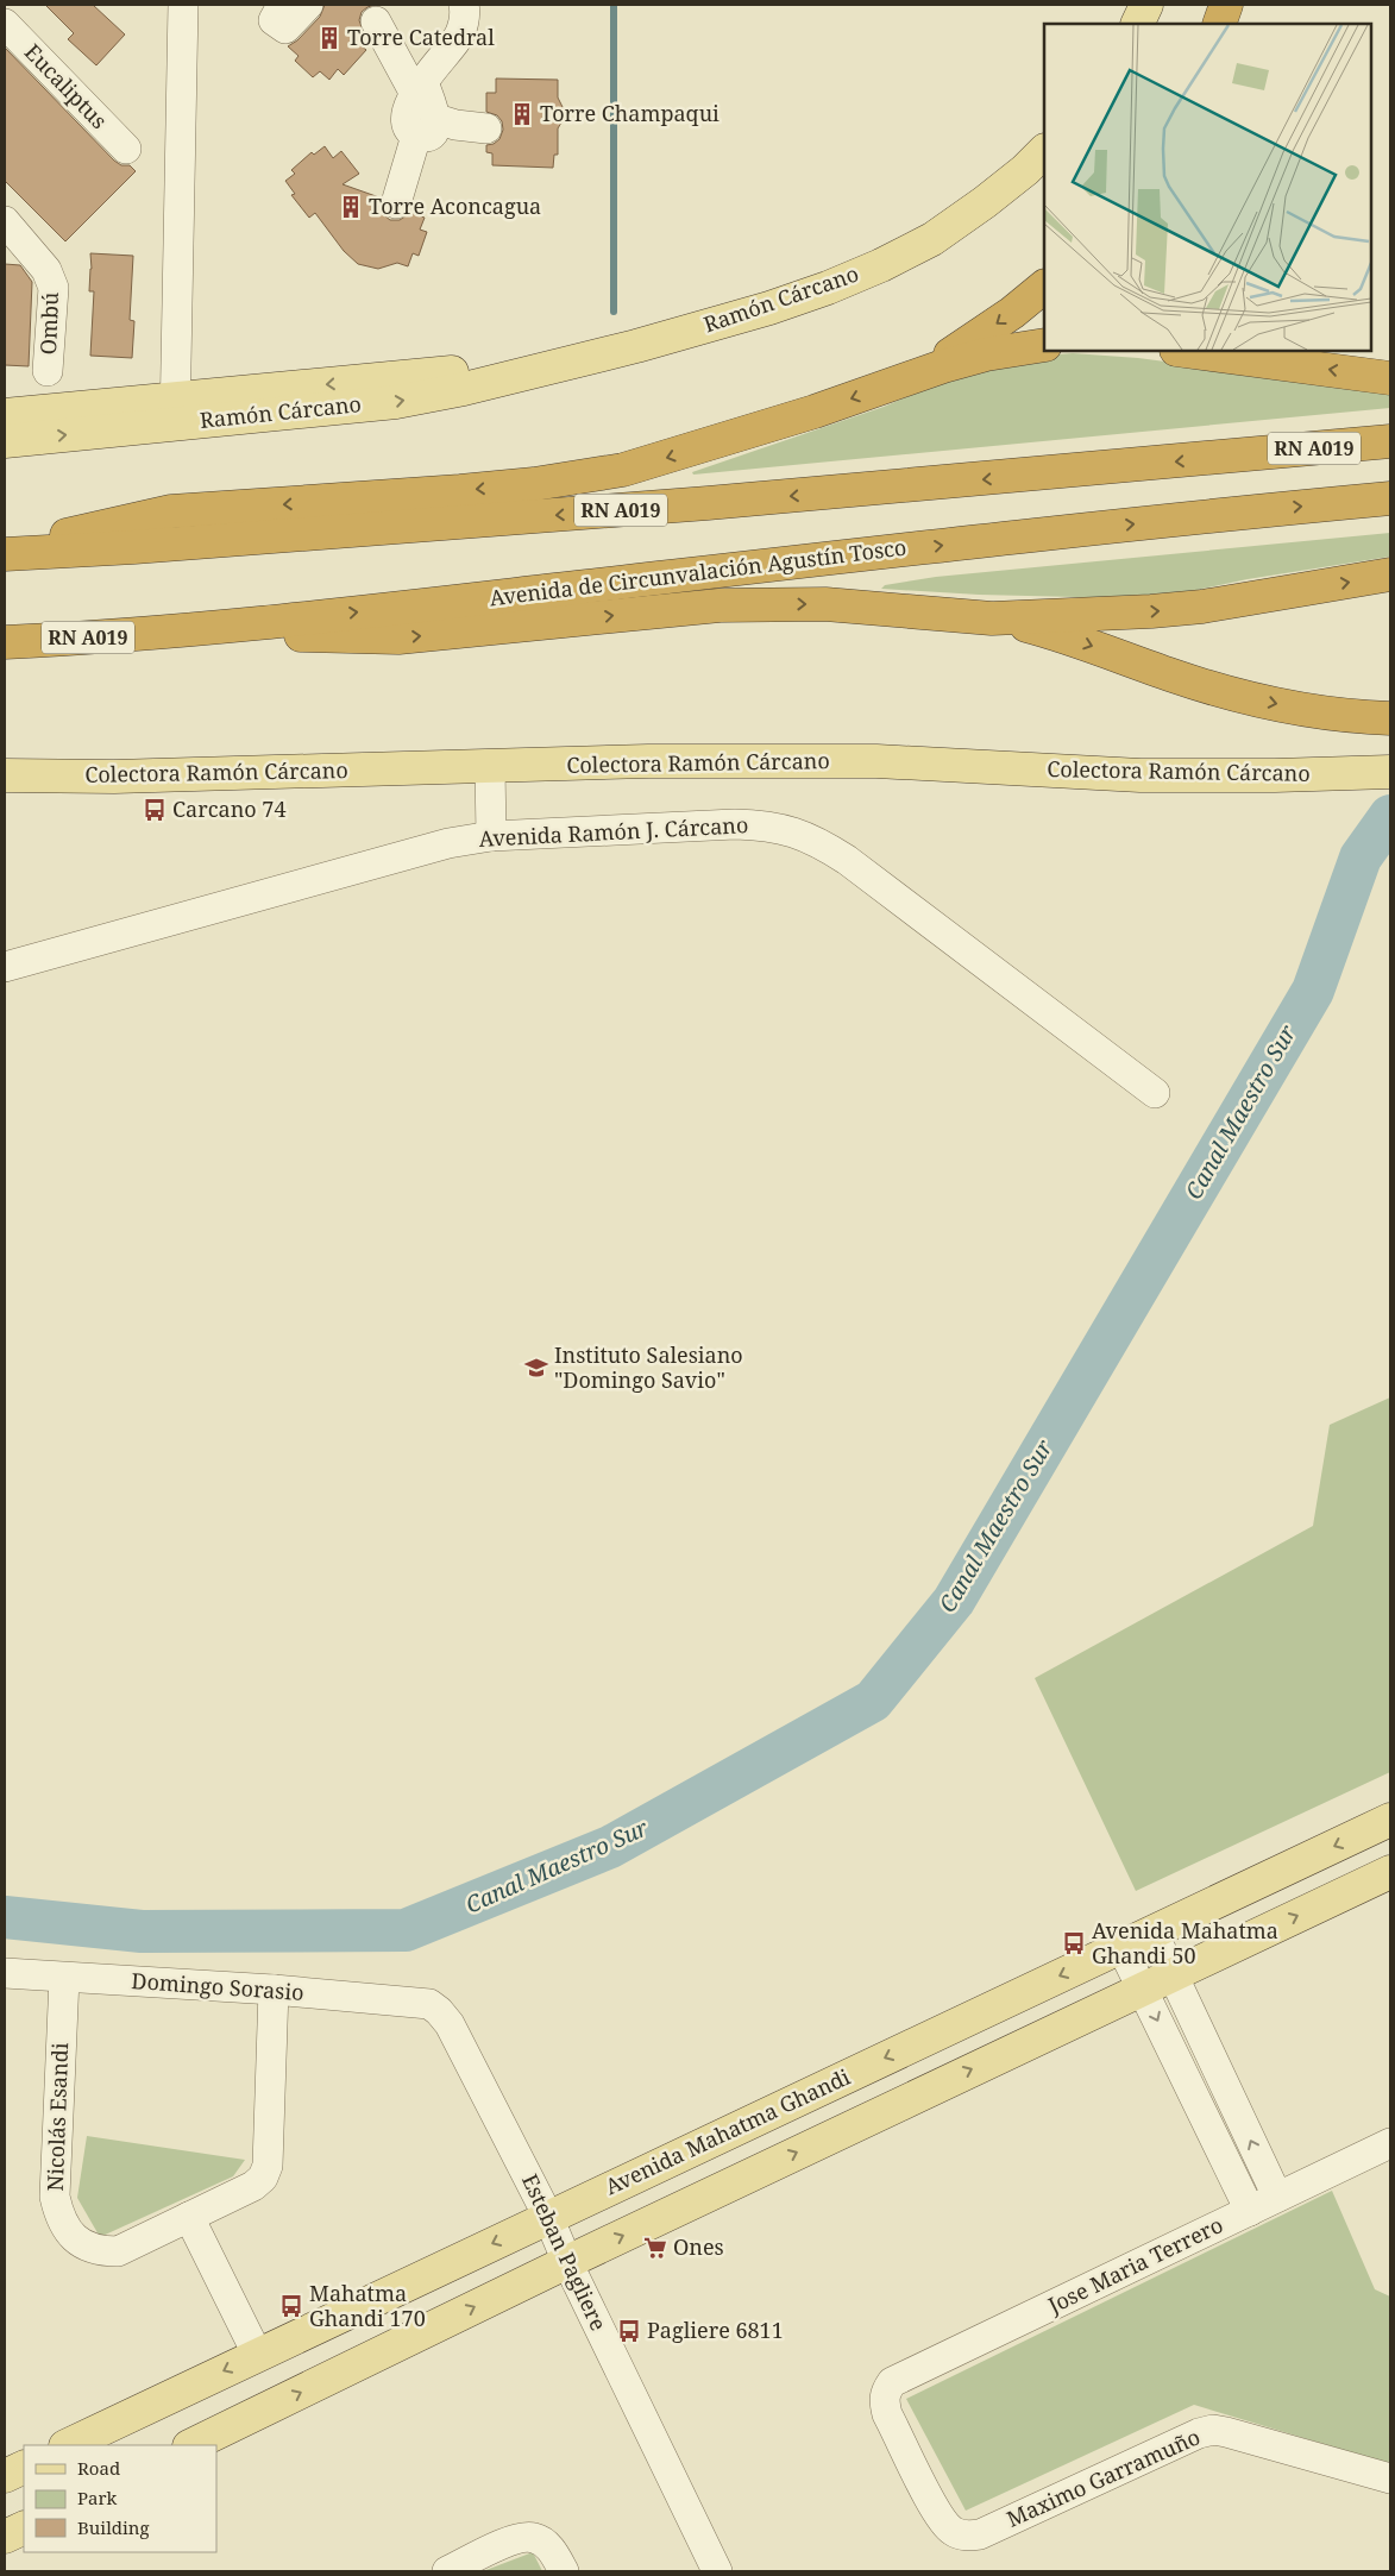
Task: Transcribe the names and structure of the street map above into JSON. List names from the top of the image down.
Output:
{
  "streets": {
    "highway": ["RN A019", "Avenida de Circunvalación Agustín Tosco"],
    "main road": ["Ramón Cárcano", "Colectora Ramón Cárcano", "Avenida Mahatma Ghandi"],
    "street": [
      "Eucaliptus",
      "Ombú",
      "Avenida Ramón J. Cárcano",
      "Domingo Sorasio",
      "Nicolás Esandi",
      "Esteban Pagliere",
      "Jose Maria Terrero",
      "Maximo Garramuño"
    ]
  },
  "crossings": [
    ["Domingo Sorasio", "Nicolás Esandi"],
    ["Domingo Sorasio", "Esteban Pagliere"],
    ["Avenida Mahatma Ghandi", "Esteban Pagliere"],
    ["Jose Maria Terrero", "Maximo Garramuño"]
  ],
  "water": ["Canal Maestro Sur"],
  "places": {
    "building": ["Torre Catedral", "Torre Champaqui", "Torre Aconcagua"],
    "bus stop": [
      "Carcano 74",
      "Avenida Mahatma Ghandi 50",
      "Mahatma Ghandi 170",
      "Pagliere 6811"
    ],
    "school or university": ["Instituto Salesiano \"Domingo Savio\""],
    "supermarket": ["Ones"]
  },
  "legend": ["Road", "Park", "Building"]
}
